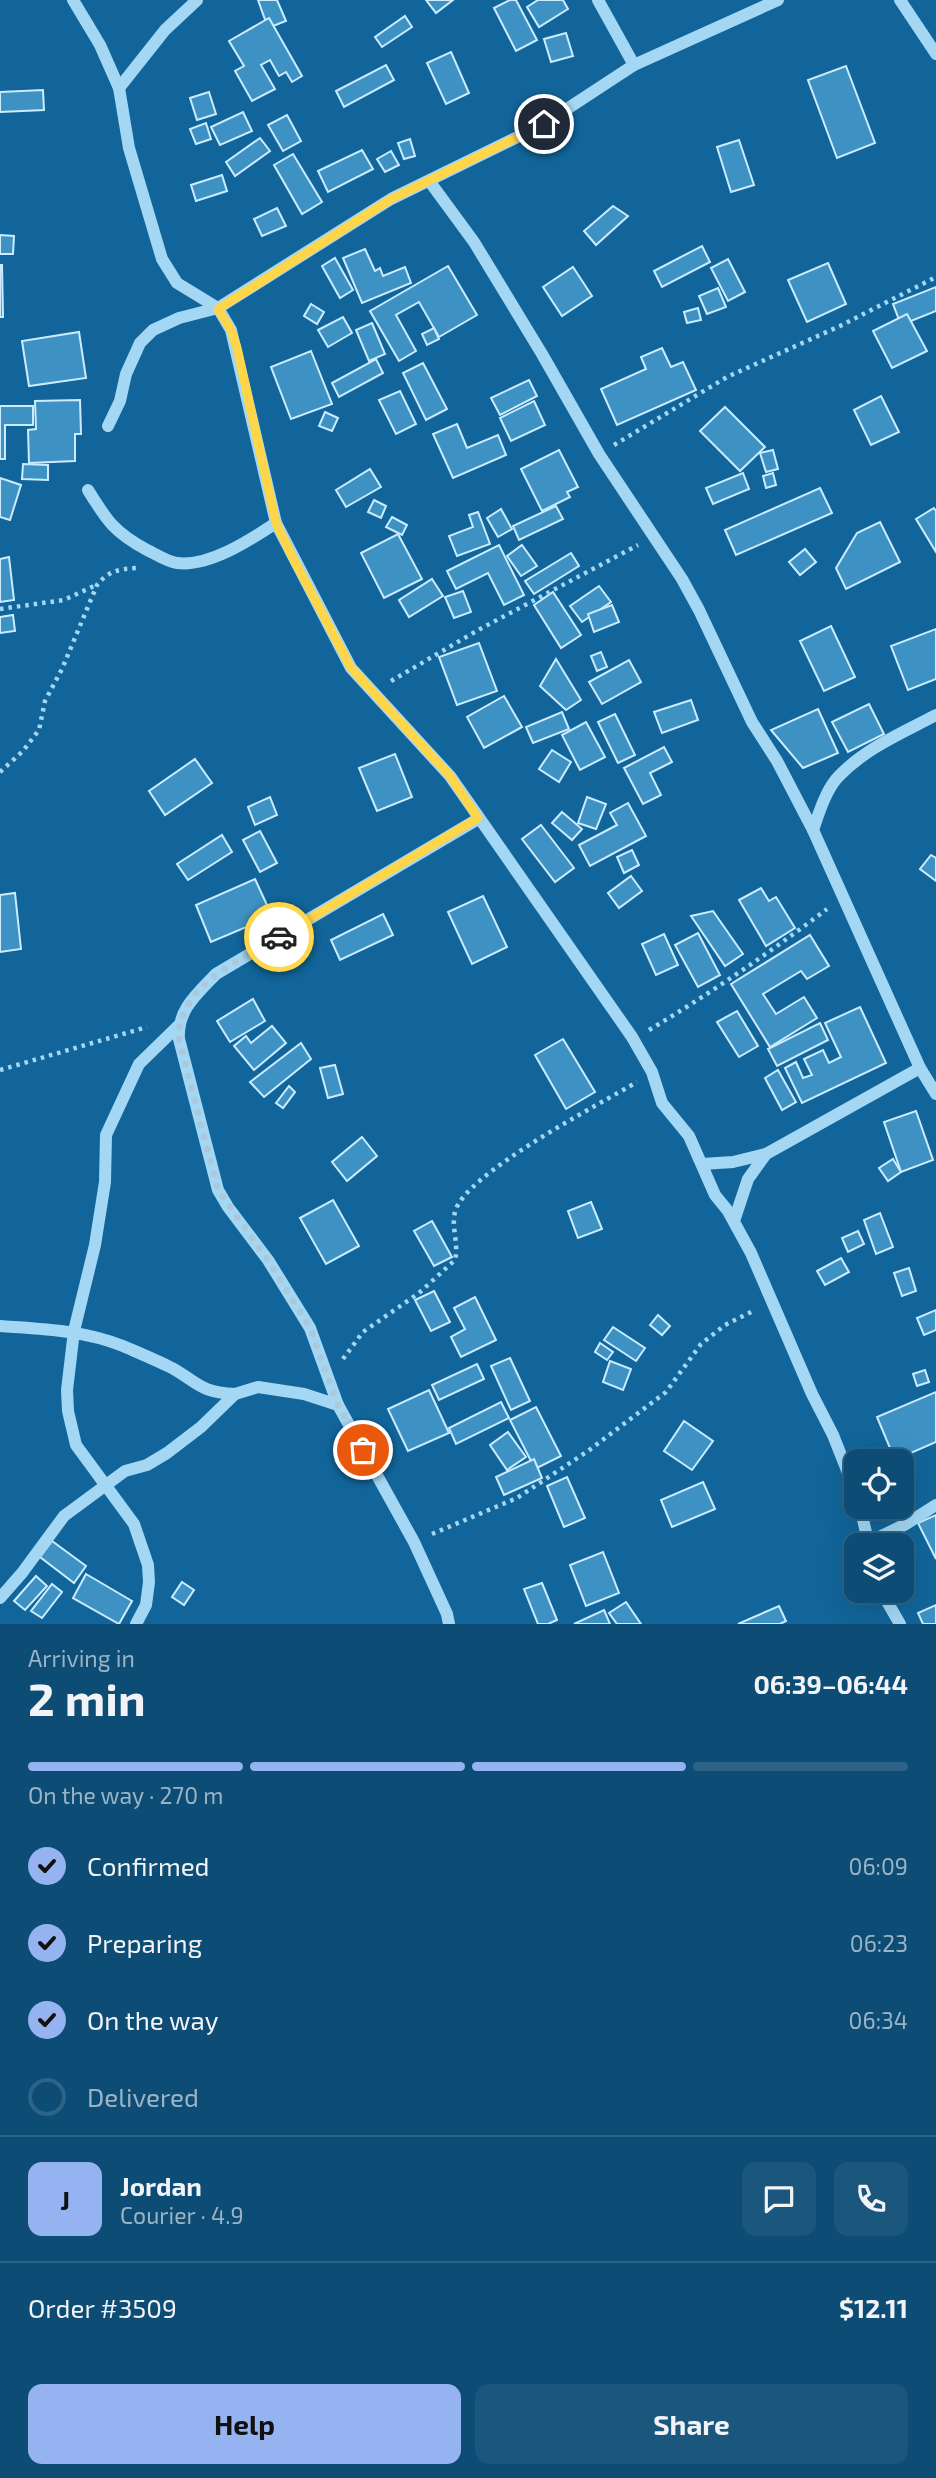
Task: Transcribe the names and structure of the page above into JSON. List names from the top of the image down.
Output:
{
  "page": {
    "heading": ["2 min", "Arriving in", "06:39–06:44"],
    "panel": [
      "Jordan",
      "Courier · 4.9",
      "Order #3509",
      "$12.11"
    ],
    "bar": "On the way · 270 m",
    "list": [
      ["Confirmed", "06:09"],
      ["Preparing", "06:23"],
      ["On the way", "06:34"],
      "Delivered"
    ],
    "round": "J",
    "buttons": ["Help", "Share"]
  }
}
